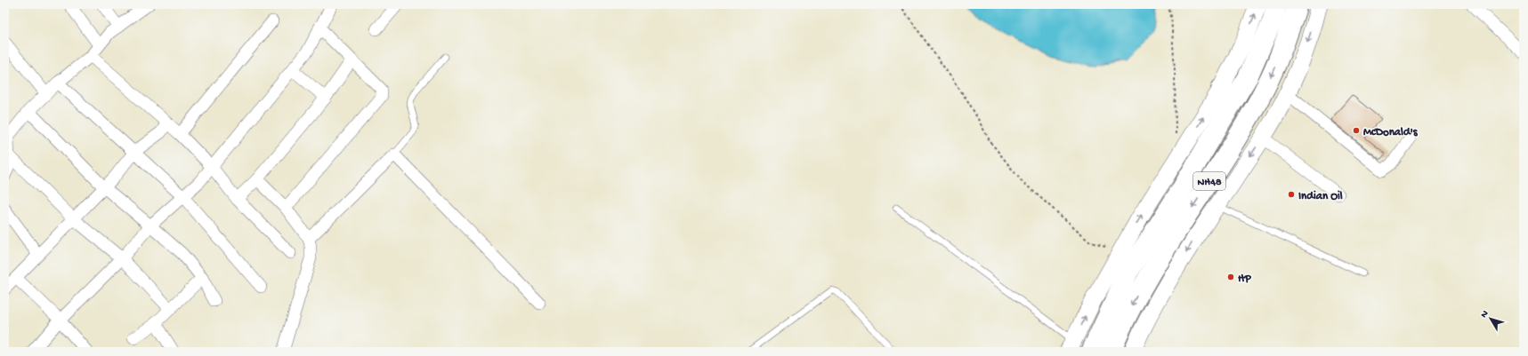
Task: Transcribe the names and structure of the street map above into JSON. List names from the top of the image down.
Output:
{
  "streets": {
    "highway": ["NH48"]
  },
  "places": ["McDonald's", "Indian Oil", "HP"],
  "north": "top left"
}
